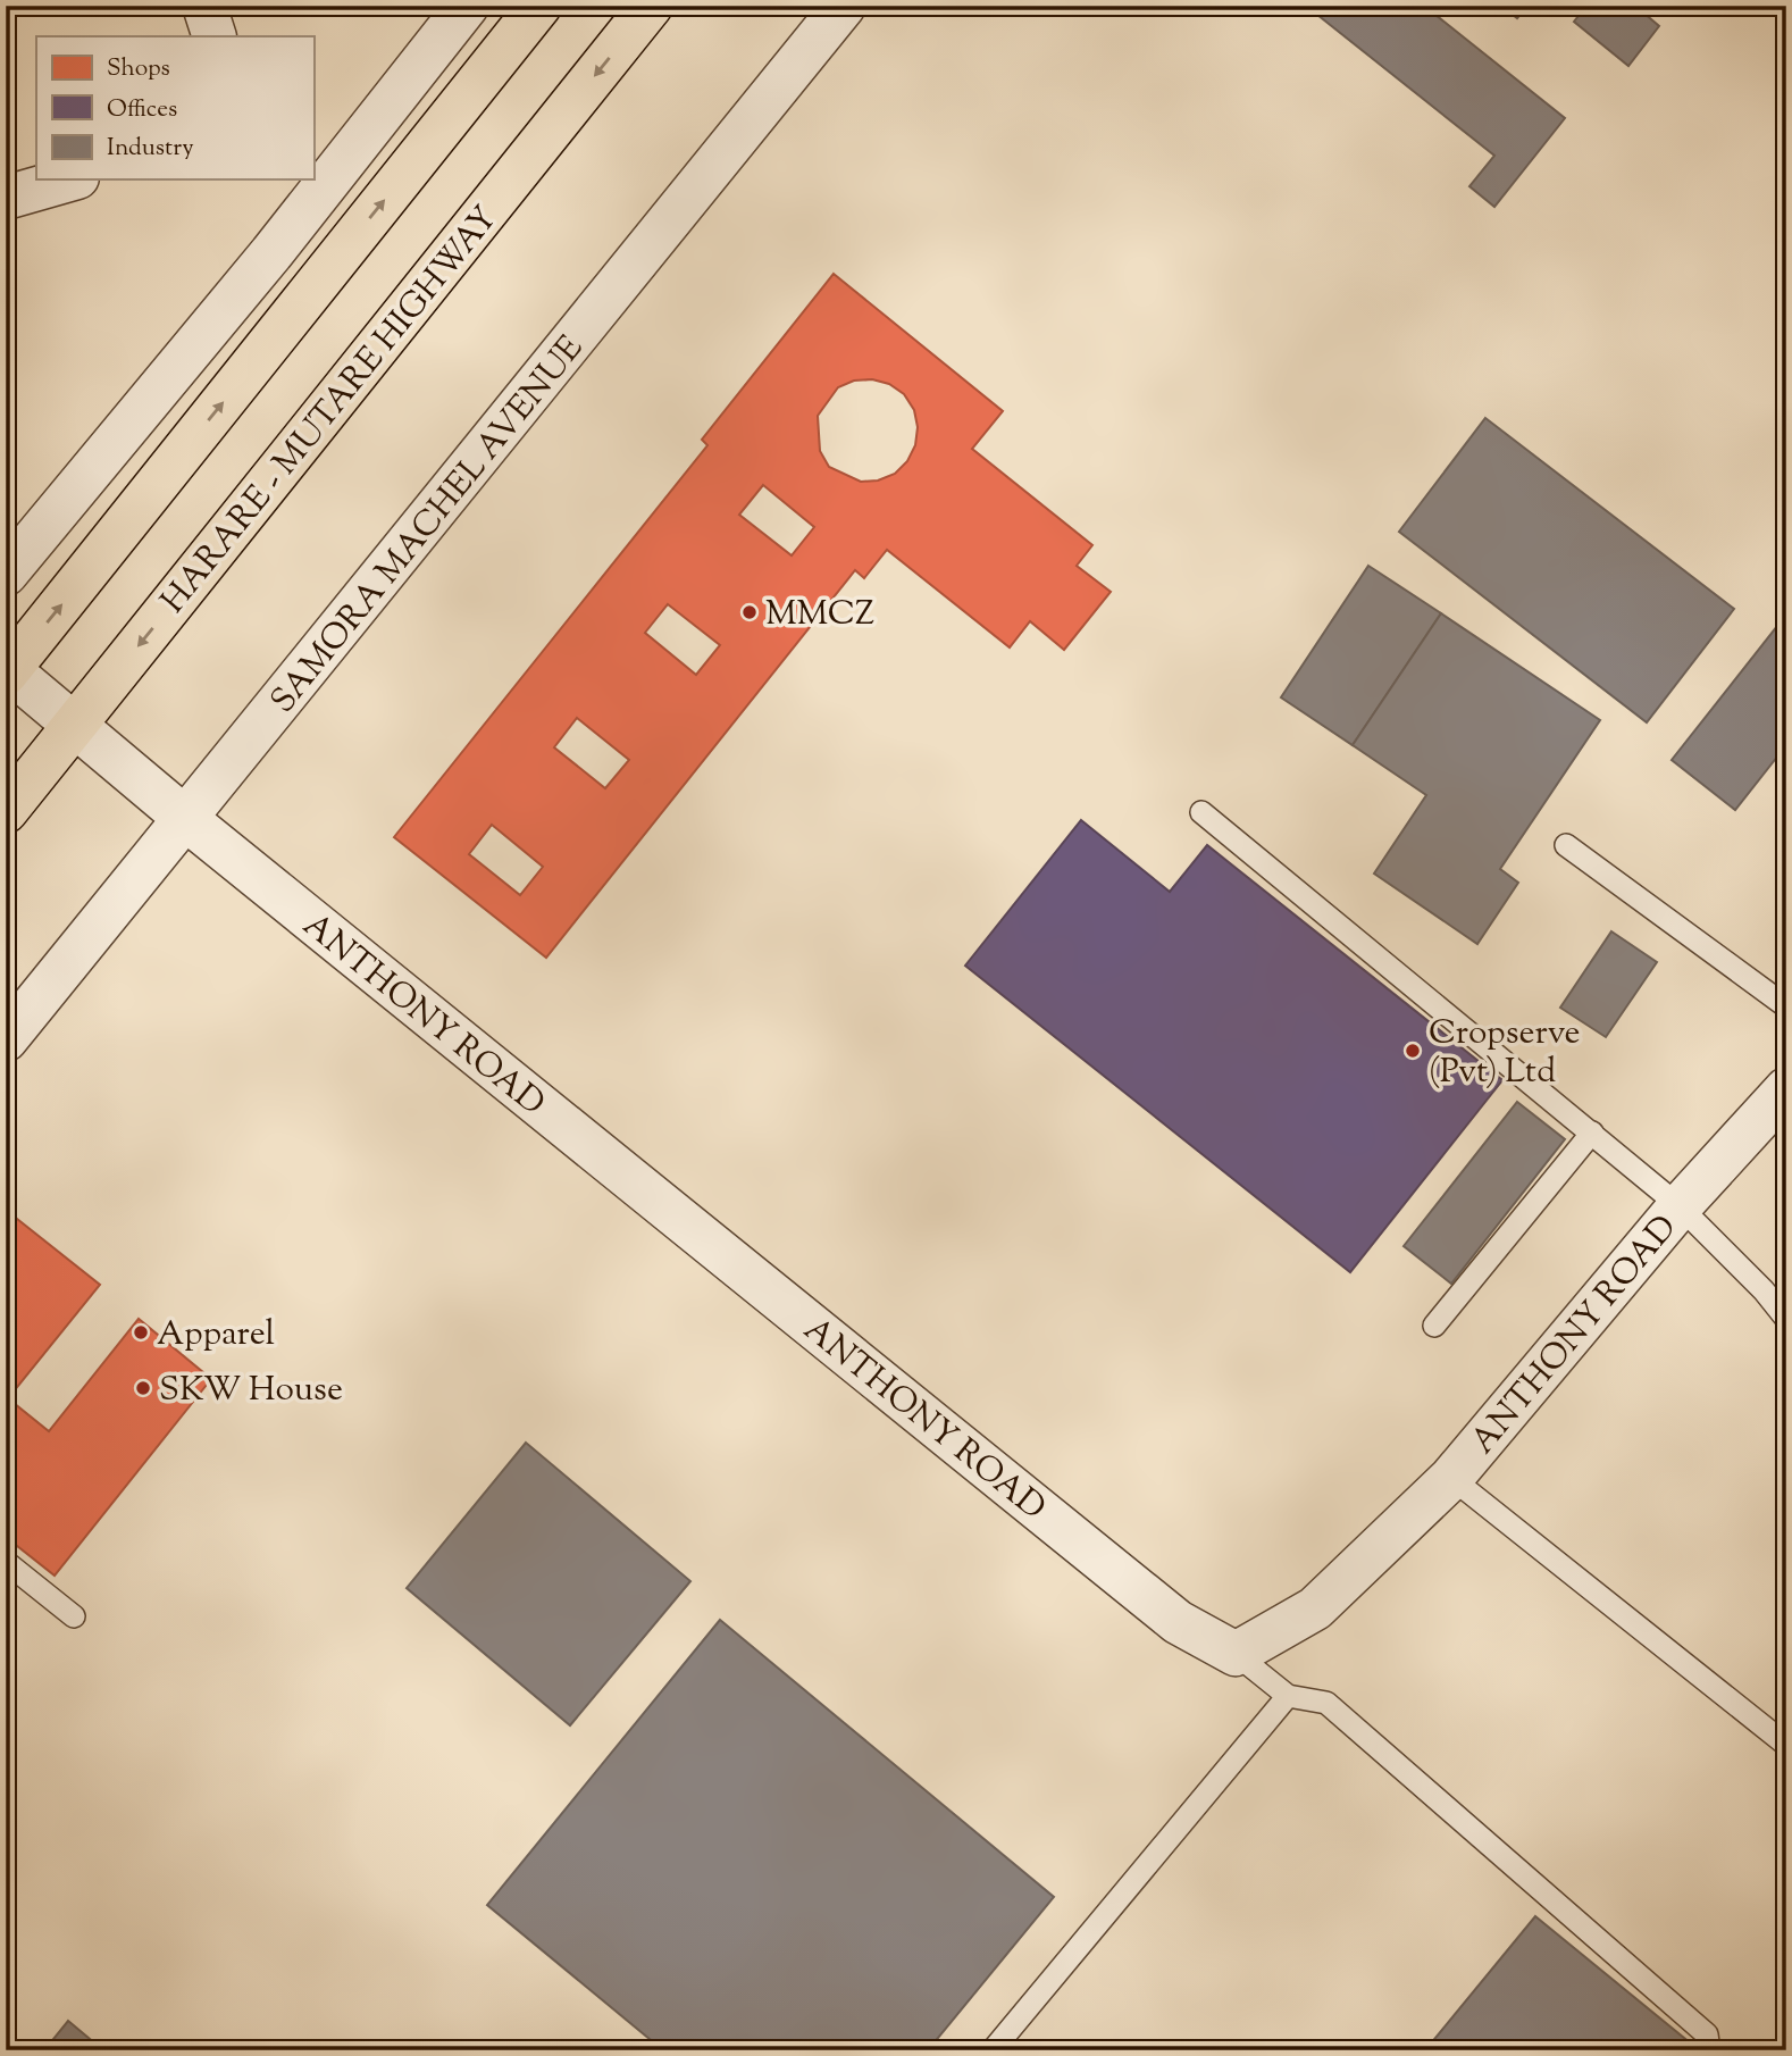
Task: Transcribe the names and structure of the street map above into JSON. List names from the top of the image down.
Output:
{
  "streets": {
    "highway": ["HARARE - MUTARE HIGHWAY"],
    "street": ["SAMORA MACHEL AVENUE", "ANTHONY ROAD"]
  },
  "crossings": [
    ["HARARE - MUTARE HIGHWAY", "ANTHONY ROAD"],
    ["SAMORA MACHEL AVENUE", "ANTHONY ROAD"]
  ],
  "places": [
    "MMCZ",
    "Cropserve (Pvt) Ltd",
    "Apparel",
    "SKW House"
  ],
  "legend": ["Shops", "Offices", "Industry"]
}
